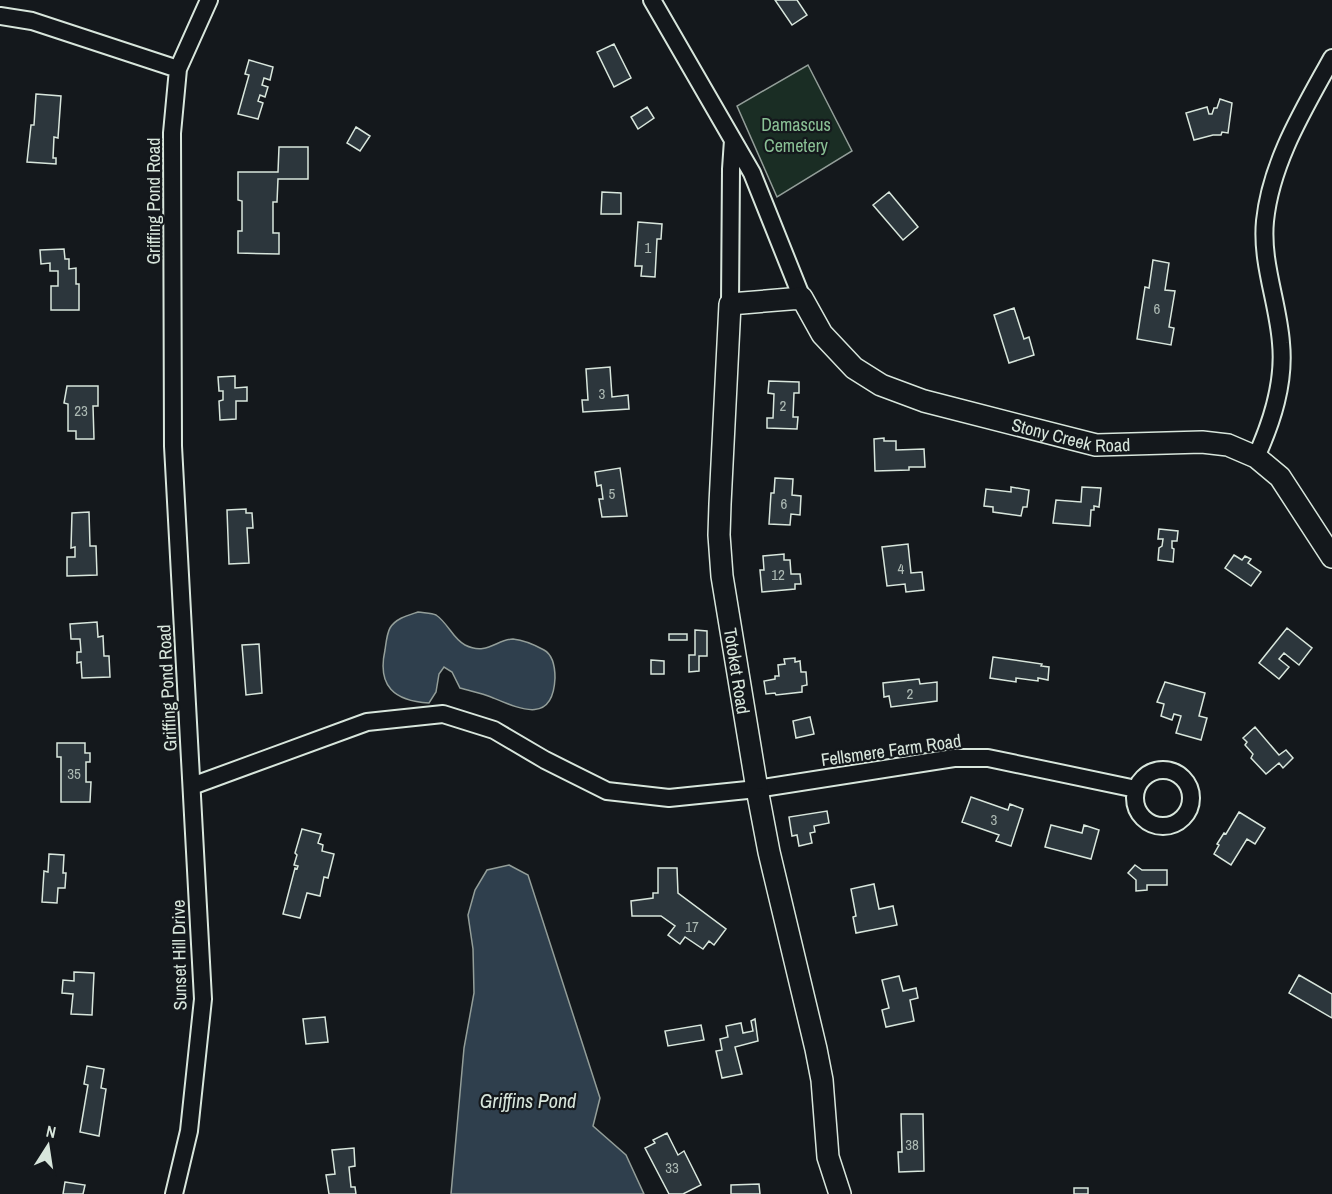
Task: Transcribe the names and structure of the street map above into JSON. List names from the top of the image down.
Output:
{
  "streets": {
    "main road": ["Stony Creek Road", "Totoket Road"],
    "street": ["Griffing Pond Road", "Fellsmere Farm Road", "Sunset Hill Drive"]
  },
  "crossings": [
    ["Griffing Pond Road", "Sunset Hill Drive"],
    ["Stony Creek Road", "Totoket Road"],
    ["Totoket Road", "Fellsmere Farm Road"]
  ],
  "water": ["Griffins Pond"],
  "parks": ["Damascus Cemetery"],
  "house_numbers": [
    "1",
    "6",
    "3",
    "2",
    "23",
    "5",
    "6",
    "4",
    "12",
    "2",
    "35",
    "3",
    "17",
    "38",
    "33"
  ],
  "north": "top"
}
